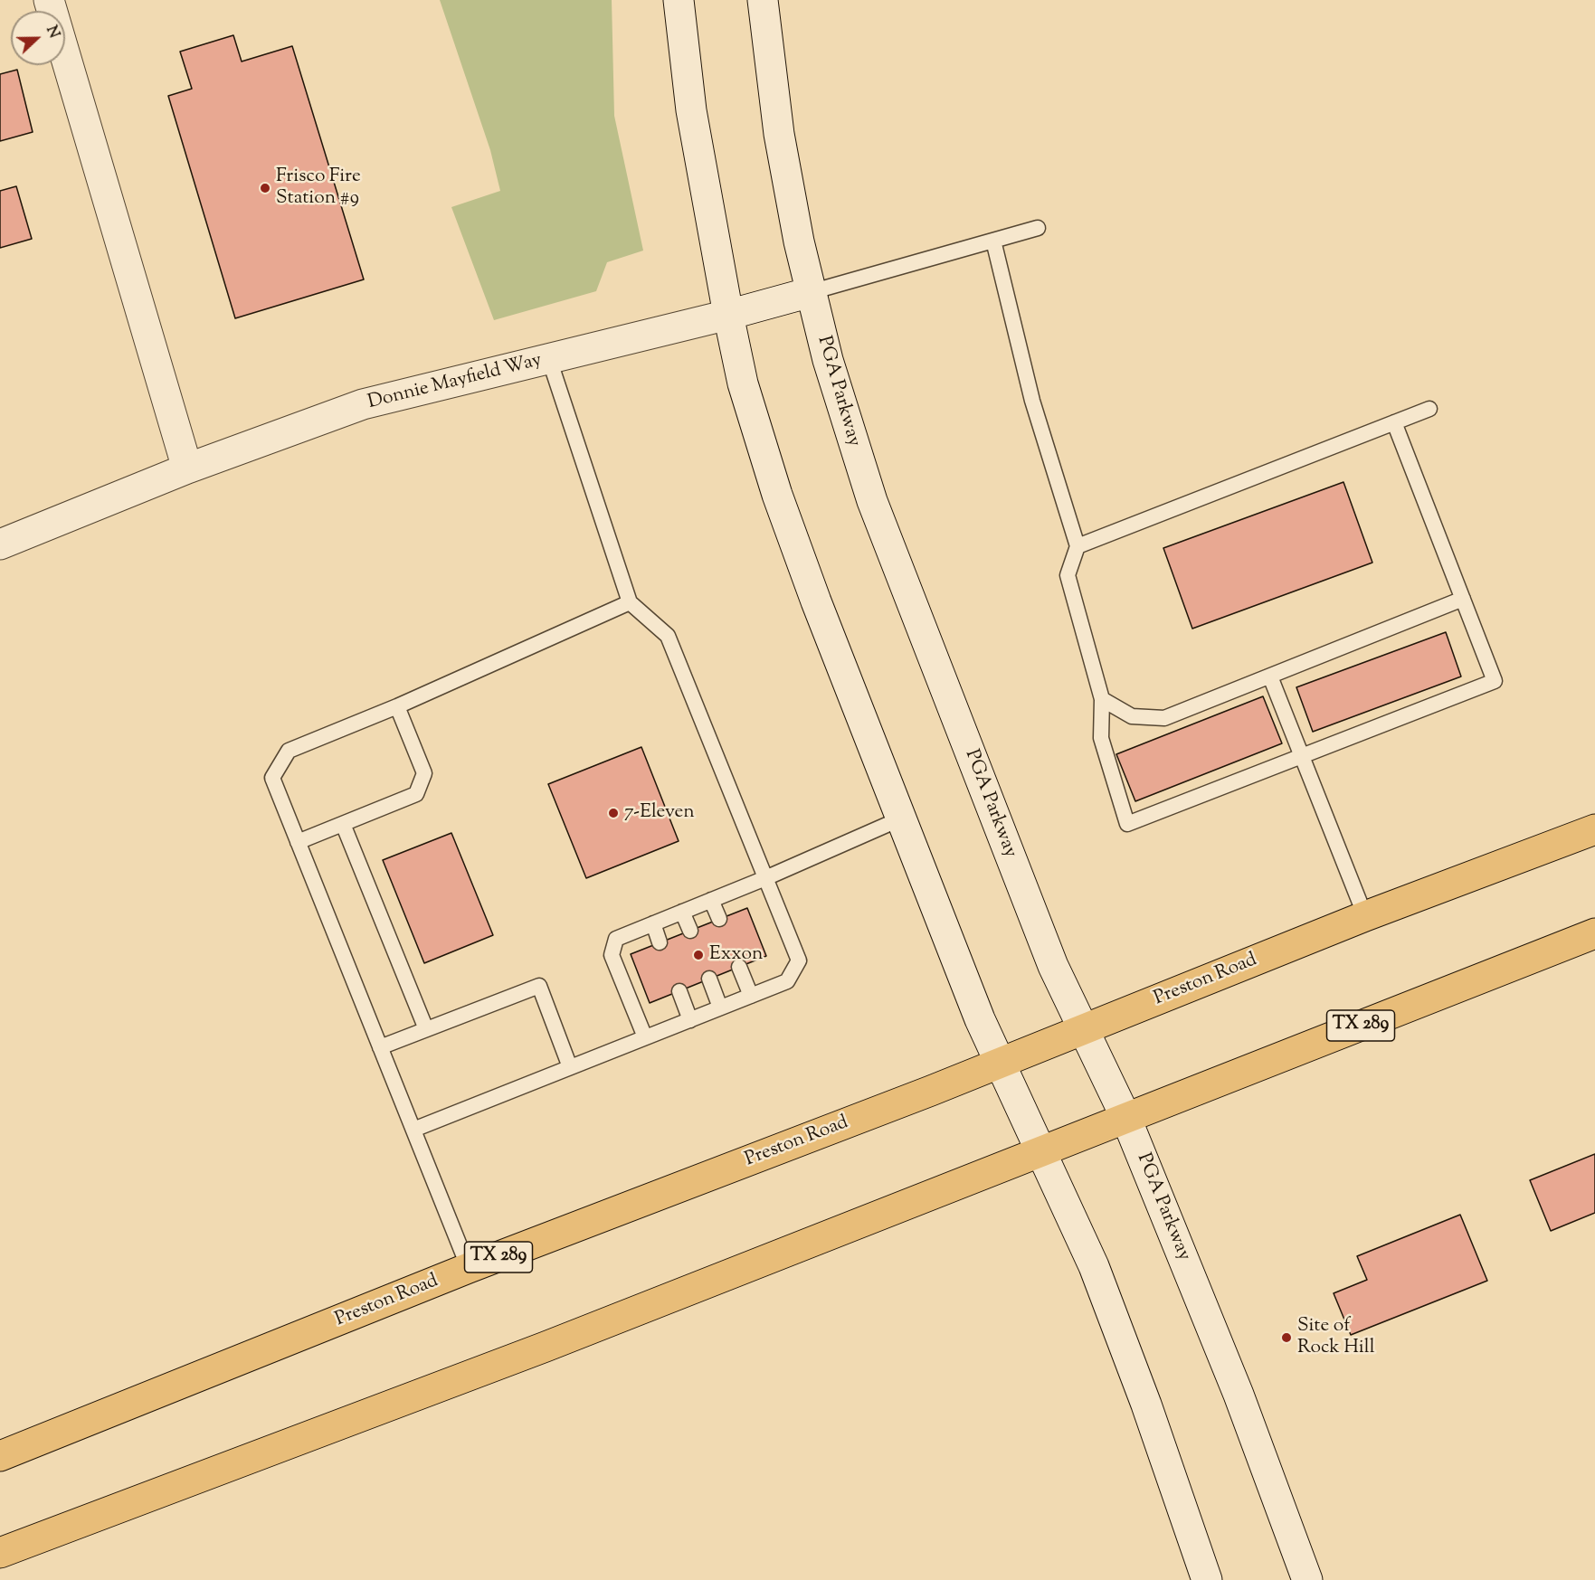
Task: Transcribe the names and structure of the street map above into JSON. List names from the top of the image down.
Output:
{
  "streets": {
    "main road": [
      "Donnie Mayfield Way",
      "PGA Parkway",
      "Preston Road",
      "TX 289"
    ]
  },
  "crossings": [
    ["Donnie Mayfield Way", "PGA Parkway"],
    ["PGA Parkway", "Preston Road"],
    ["PGA Parkway", "TX 289"]
  ],
  "places": [
    "Frisco Fire Station #9",
    "7-Eleven",
    "Exxon",
    "Site of Rock Hill"
  ],
  "north": "right"
}
